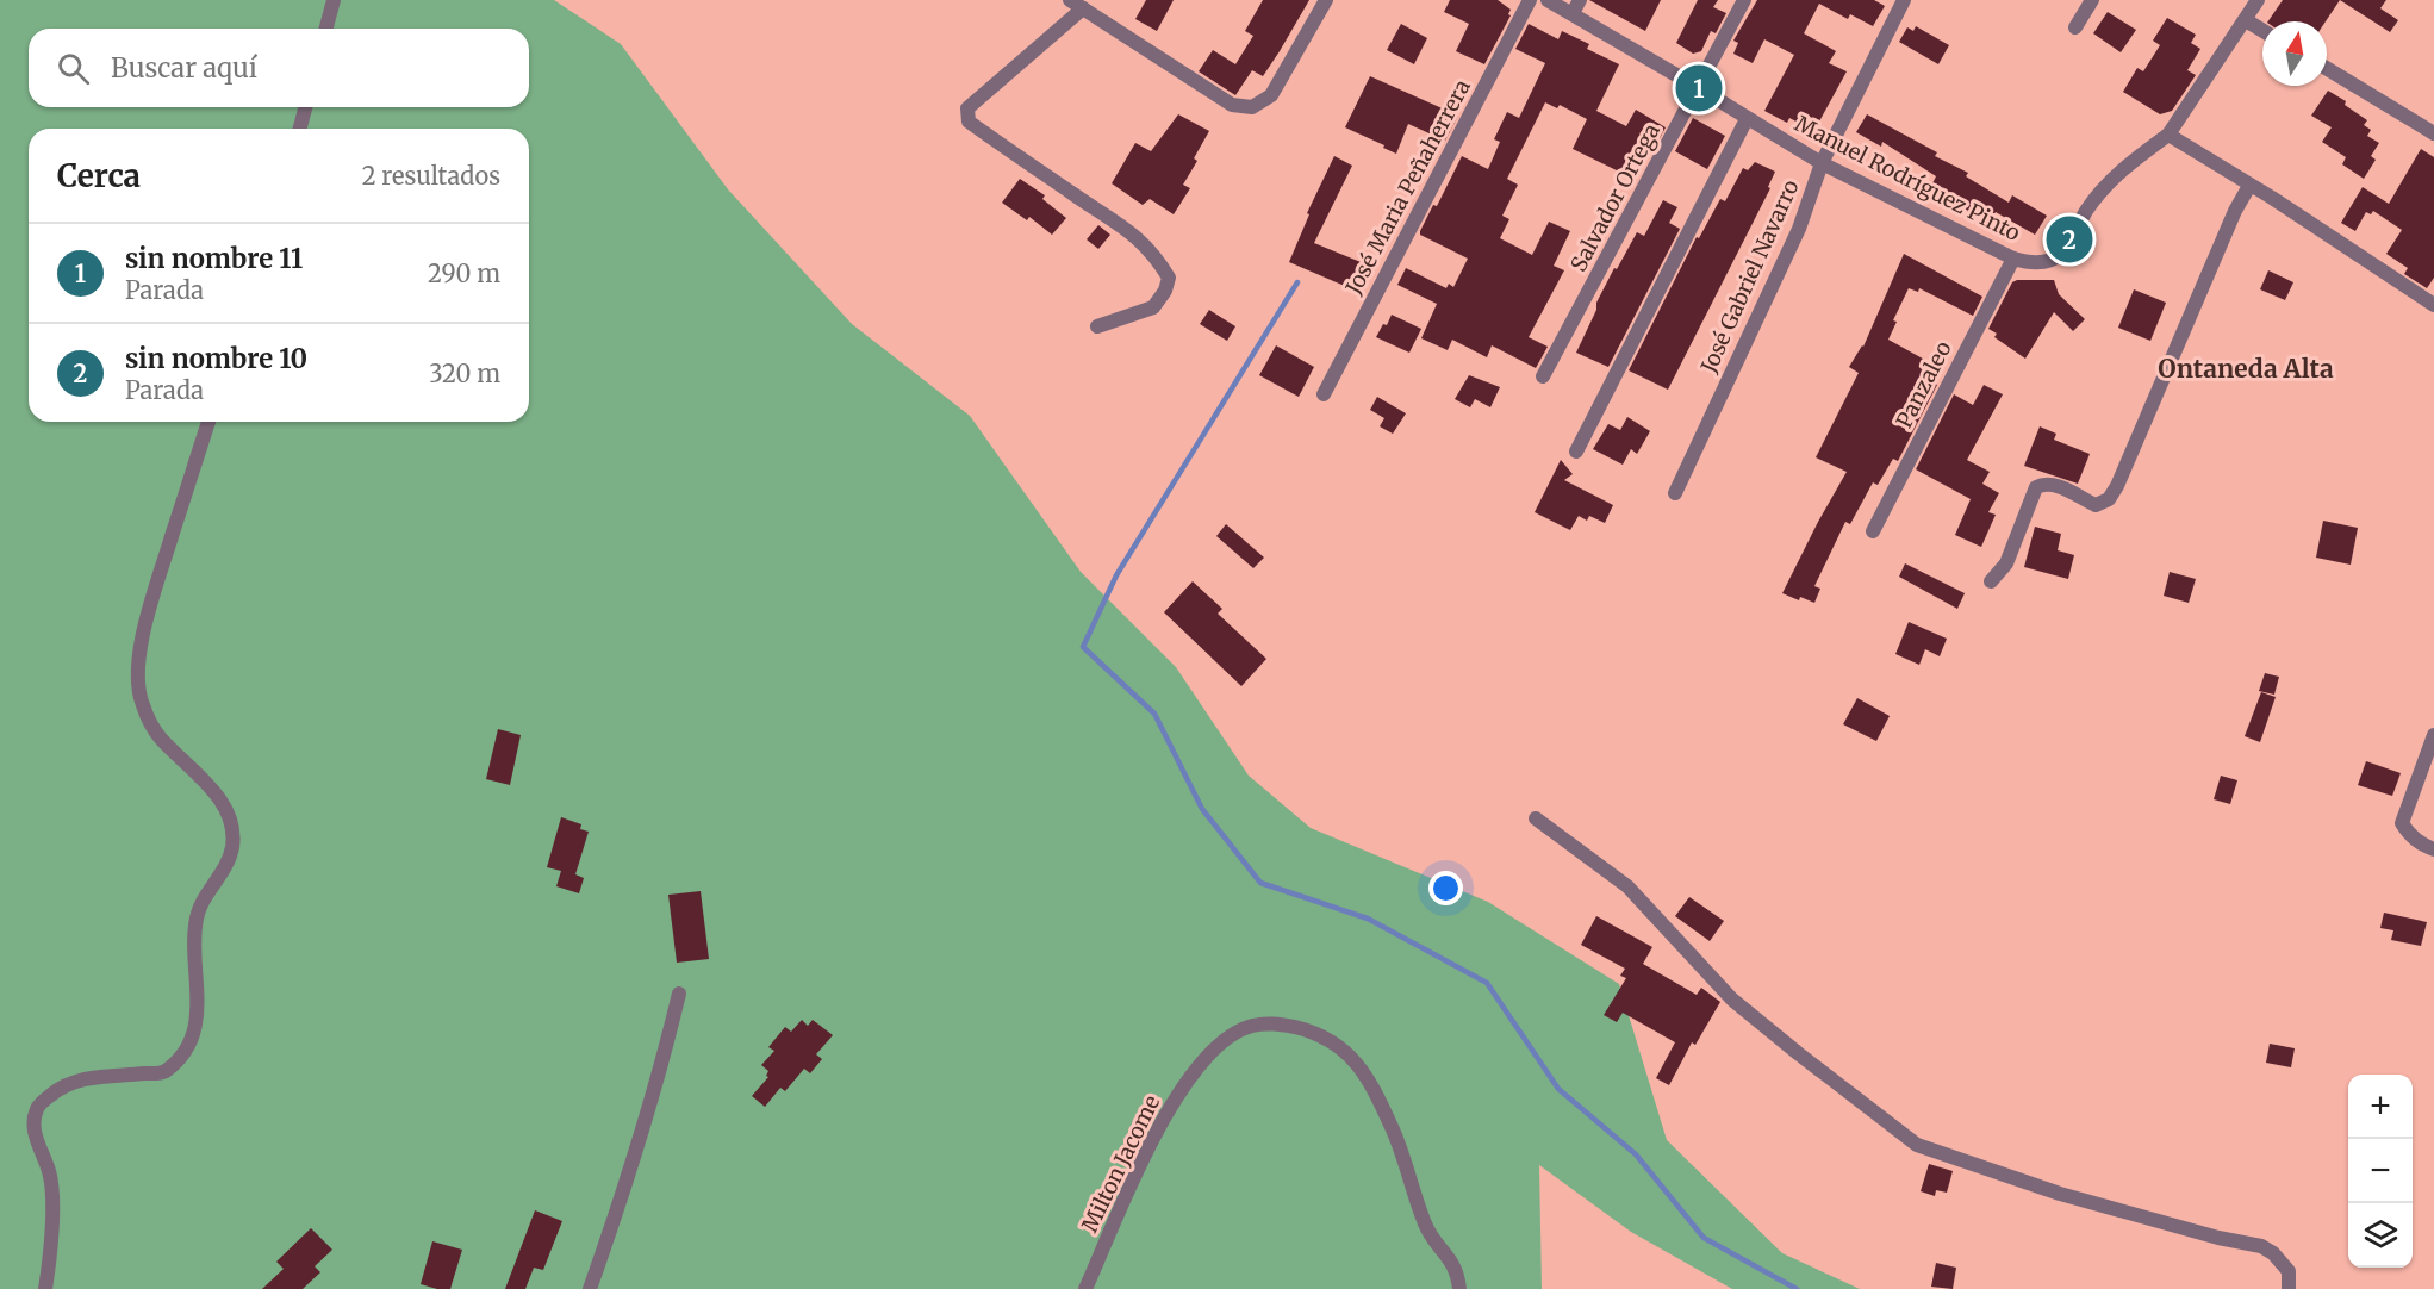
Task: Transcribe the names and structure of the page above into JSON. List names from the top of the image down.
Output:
{
  "streets": {
    "street": [
      "Manuel Rodríguez Pinto",
      "José Maria Peñaherrera",
      "Salvador Ortega",
      "José Gabriel Navarro",
      "Panzaleo",
      "Milton Jacome"
    ]
  },
  "crossings": [
    ["Manuel Rodríguez Pinto", "Salvador Ortega"],
    ["Manuel Rodríguez Pinto", "José Gabriel Navarro"],
    ["Manuel Rodríguez Pinto", "Panzaleo"]
  ],
  "districts": ["Ontaneda Alta"],
  "north": "top",
  "page": {
    "search": "Buscar aquí",
    "pins": ["1", "2"],
    "heading": ["Cerca", "2 resultados"],
    "list": [
      {
        "mark": "1",
        "name": "sin nombre 11",
        "note": "Parada",
        "value": "290 m"
      },
      {
        "mark": "2",
        "name": "sin nombre 10",
        "note": "Parada",
        "value": "320 m"
      }
    ],
    "map_buttons": ["+", "−"]
  }
}
